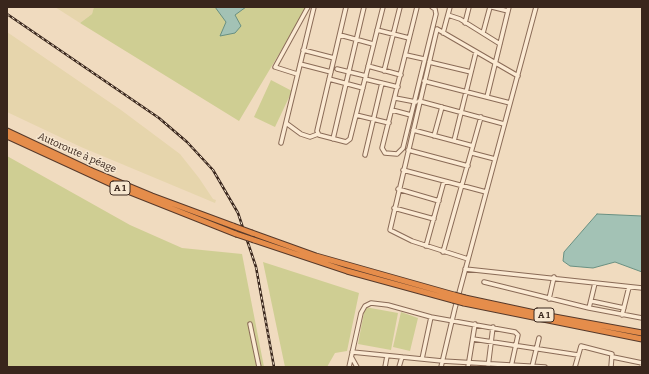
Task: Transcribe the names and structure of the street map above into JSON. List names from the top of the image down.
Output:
{
  "streets": {
    "highway": ["Autoroute à péage", "A 1"]
  },
  "crossings": [
    ["Autoroute à péage", "A 1"]
  ]
}
